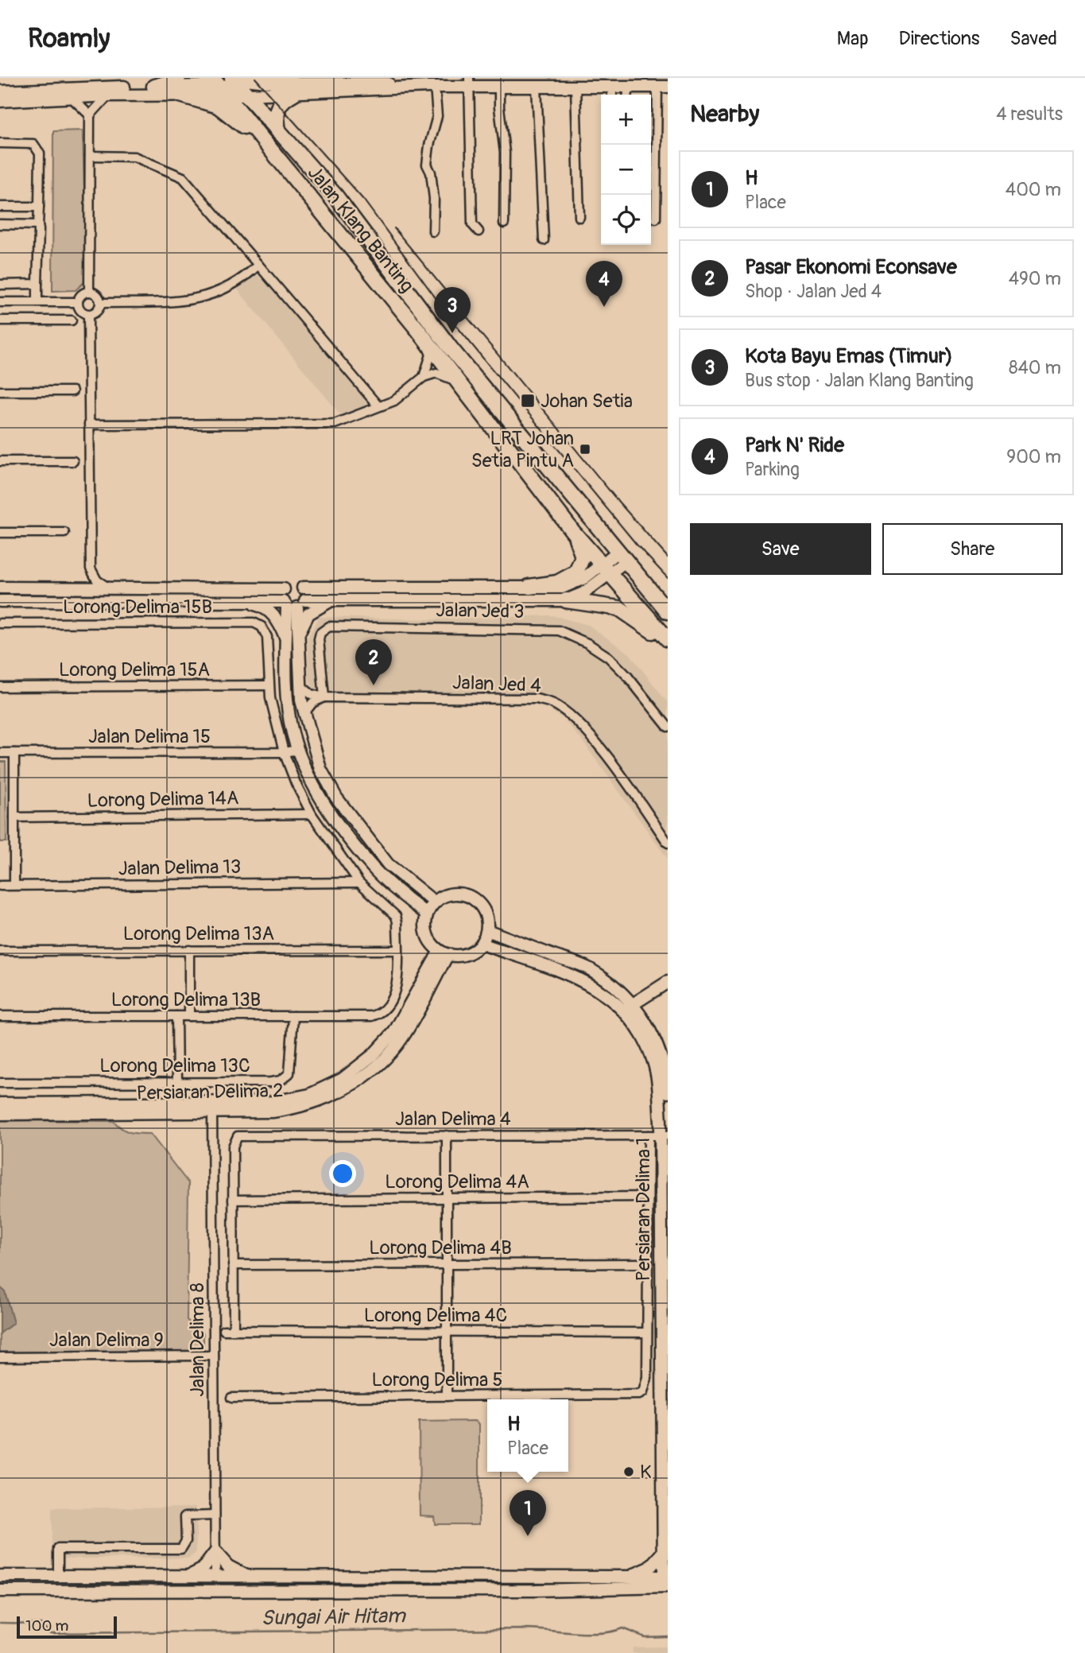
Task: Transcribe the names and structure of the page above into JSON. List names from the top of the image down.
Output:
{
  "streets": {
    "highway": ["Jalan Klang Banting"],
    "street": [
      "Lorong Delima 15B",
      "Jalan Jed 3",
      "Lorong Delima 15A",
      "Jalan Jed 4",
      "Jalan Delima 15",
      "Lorong Delima 14A",
      "Jalan Delima 13",
      "Lorong Delima 13A",
      "Lorong Delima 13B",
      "Lorong Delima 13C",
      "Persiaran Delima 2",
      "Jalan Delima 4",
      "Lorong Delima 4A",
      "Persiaran Delima 1",
      "Lorong Delima 4B",
      "Lorong Delima 4C",
      "Jalan Delima 9",
      "Jalan Delima 8",
      "Lorong Delima 5"
    ]
  },
  "crossings": [
    ["Lorong Delima 15B", "Lorong Delima 15A"],
    ["Jalan Jed 3", "Jalan Jed 4"],
    ["Lorong Delima 13A", "Lorong Delima 13B"],
    ["Lorong Delima 13B", "Lorong Delima 13C"],
    ["Persiaran Delima 2", "Persiaran Delima 1"],
    ["Persiaran Delima 2", "Jalan Delima 8"],
    ["Jalan Delima 4", "Lorong Delima 4A"],
    ["Jalan Delima 4", "Persiaran Delima 1"],
    ["Lorong Delima 4B", "Lorong Delima 4C"],
    ["Lorong Delima 4C", "Lorong Delima 5"],
    ["Jalan Delima 9", "Jalan Delima 8"]
  ],
  "water": ["Sungai Air Hitam"],
  "places": {
    "transit": ["Johan Setia", "LRT Johan Setia Pintu A"],
    "other": ["K"]
  },
  "scale_bar": "100 m",
  "page": {
    "header": "Roamly",
    "nav": ["Map", "Directions", "Saved"],
    "heading": ["Nearby", "4 results"],
    "map_buttons": ["+", "−"],
    "list": [
      {
        "mark": "1",
        "name": "H",
        "note": "Place",
        "value": "400 m"
      },
      {
        "mark": "2",
        "name": "Pasar Ekonomi Econsave",
        "note": "Shop · Jalan Jed 4",
        "value": "490 m"
      },
      {
        "mark": "3",
        "name": "Kota Bayu Emas (Timur)",
        "note": "Bus stop · Jalan Klang Banting",
        "value": "840 m"
      },
      {
        "mark": "4",
        "name": "Park N' Ride",
        "note": "Parking",
        "value": "900 m"
      }
    ],
    "pins": [
      "4",
      "3",
      "2",
      "1"
    ],
    "buttons": ["Save", "Share"],
    "popup": ["H", "Place"],
    "scale": "100 m"
  }
}
